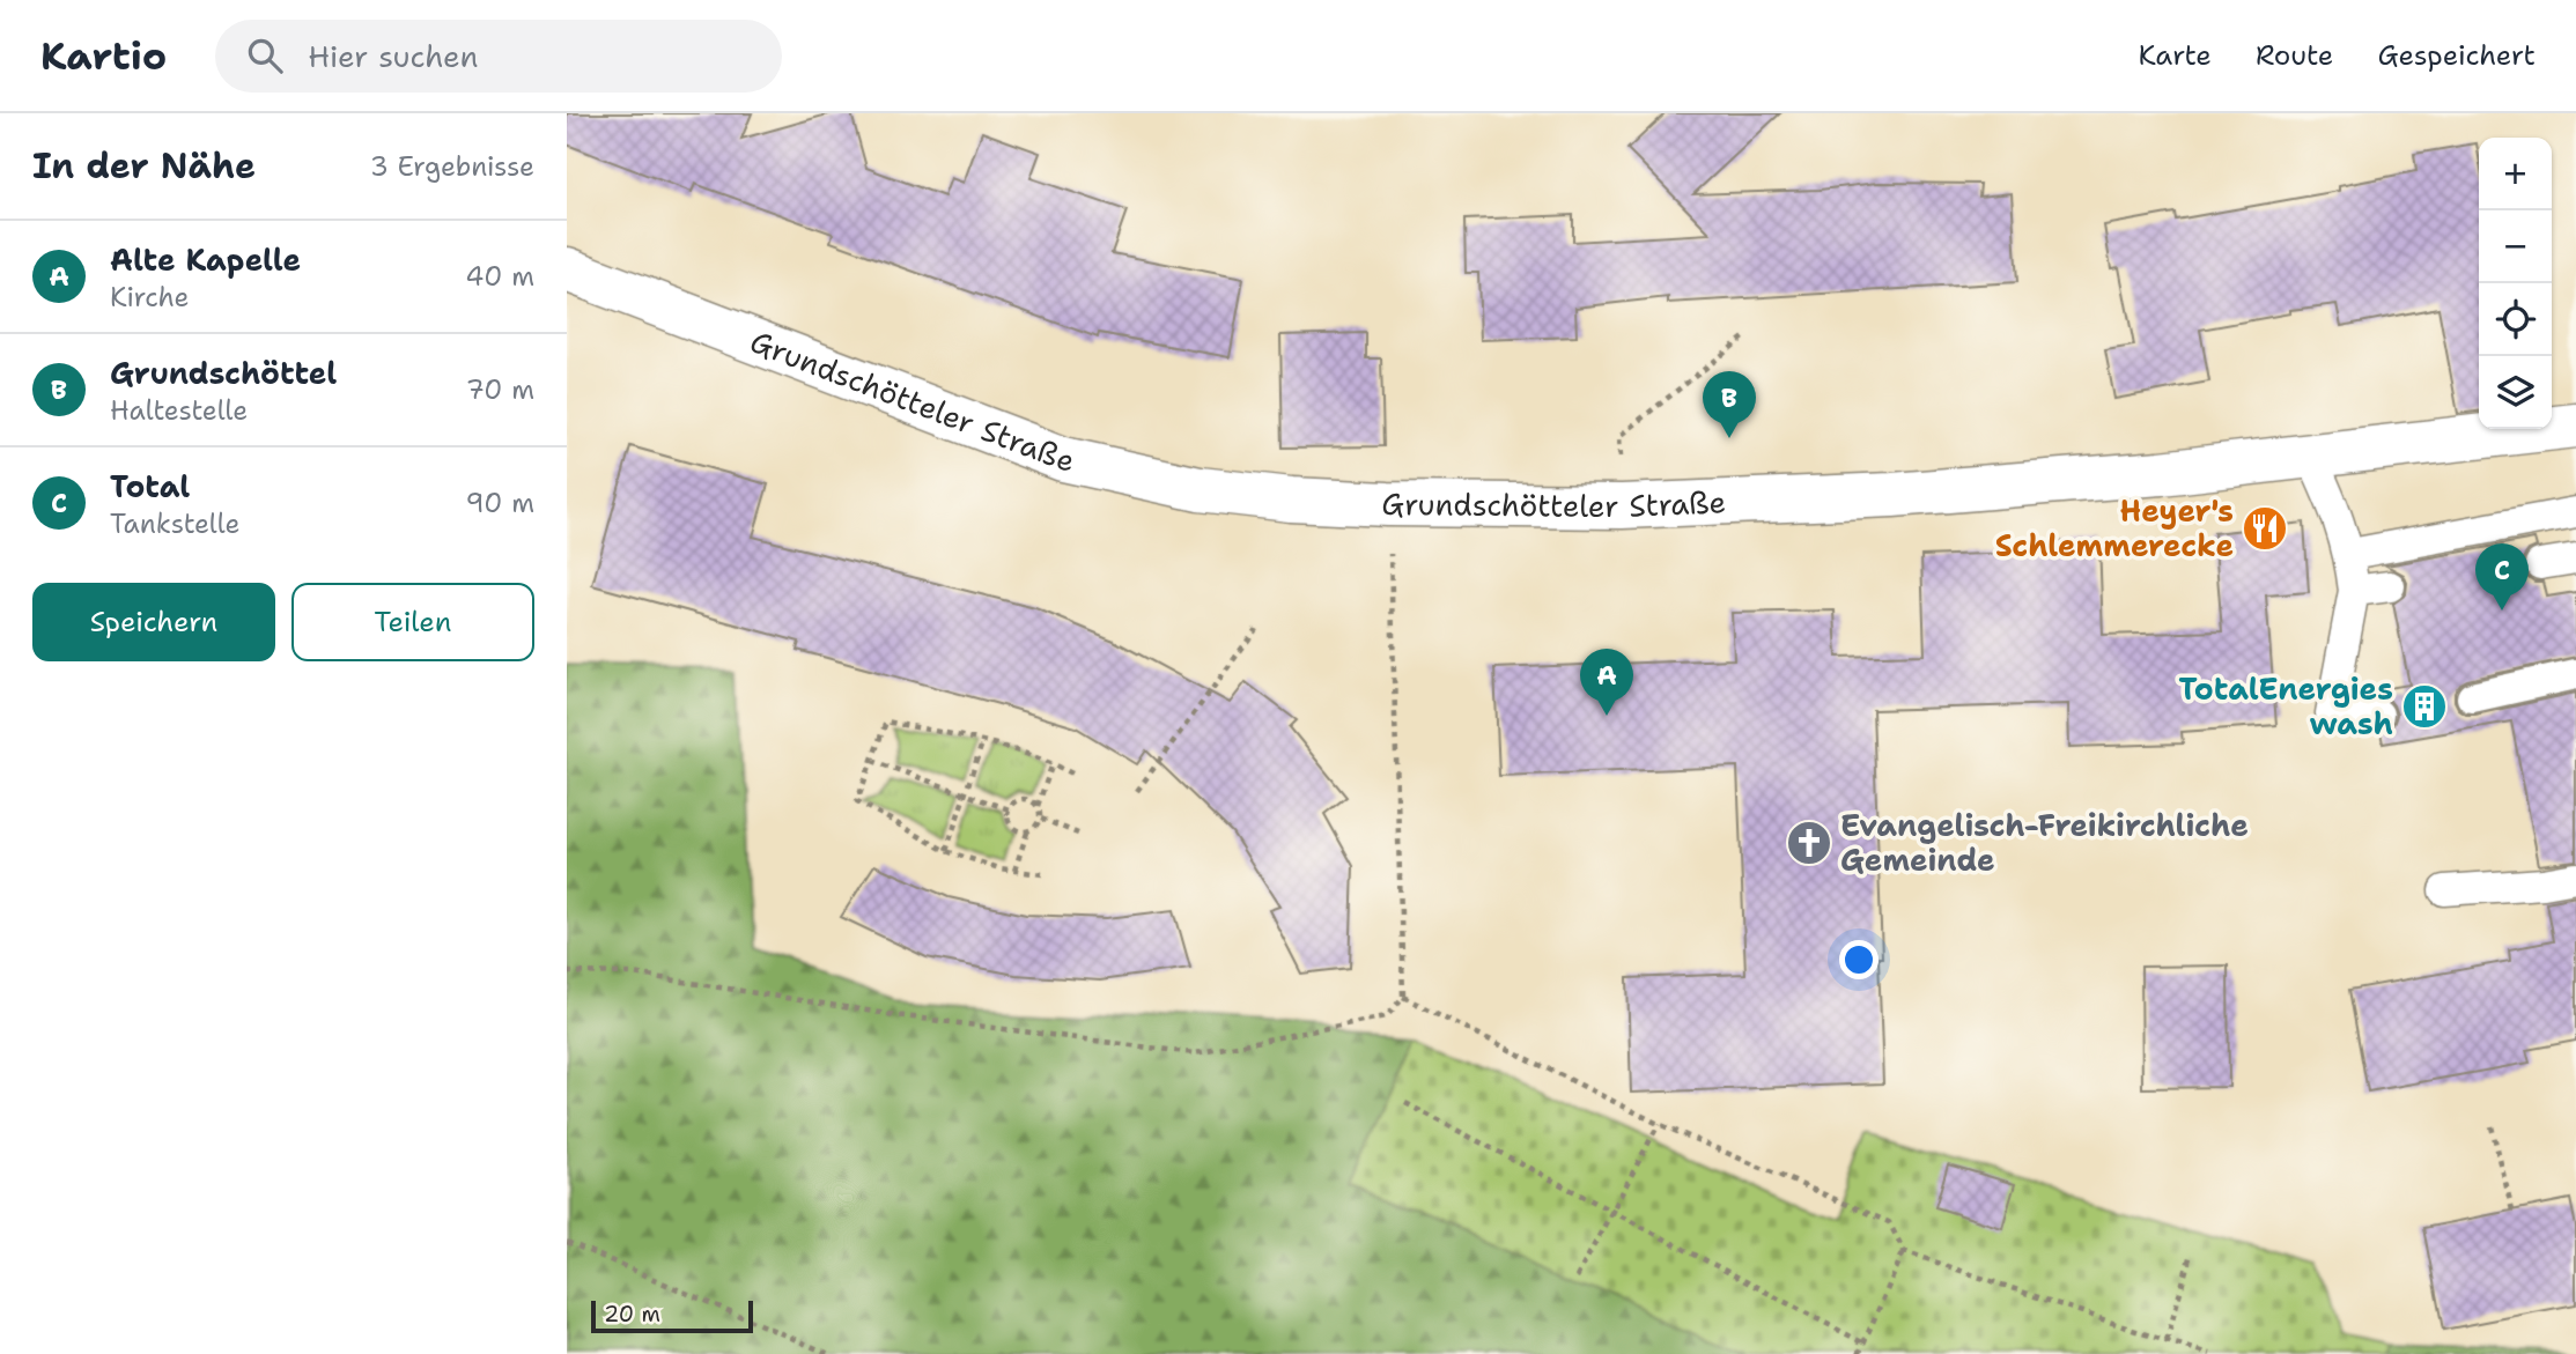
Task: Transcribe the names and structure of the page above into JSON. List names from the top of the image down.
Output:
{
  "streets": {
    "main road": ["Grundschötteler Straße"]
  },
  "places": {
    "restaurant": ["Heyer's Schlemmerecke"],
    "building": ["TotalEnergies wash"],
    "church": ["Evangelisch-Freikirchliche Gemeinde"]
  },
  "scale_bar": "20 m",
  "page": {
    "header": "Kartio",
    "search": "Hier suchen",
    "nav": ["Karte", "Route", "Gespeichert"],
    "heading": ["In der Nähe", "3 Ergebnisse"],
    "map_buttons": ["+", "−"],
    "list": [
      {
        "mark": "A",
        "name": "Alte Kapelle",
        "note": "Kirche",
        "value": "40 m"
      },
      {
        "mark": "B",
        "name": "Grundschöttel",
        "note": "Haltestelle",
        "value": "70 m"
      },
      {
        "mark": "C",
        "name": "Total",
        "note": "Tankstelle",
        "value": "90 m"
      }
    ],
    "pins": ["B", "C", "A"],
    "buttons": ["Speichern", "Teilen"],
    "scale": "20 m"
  }
}
